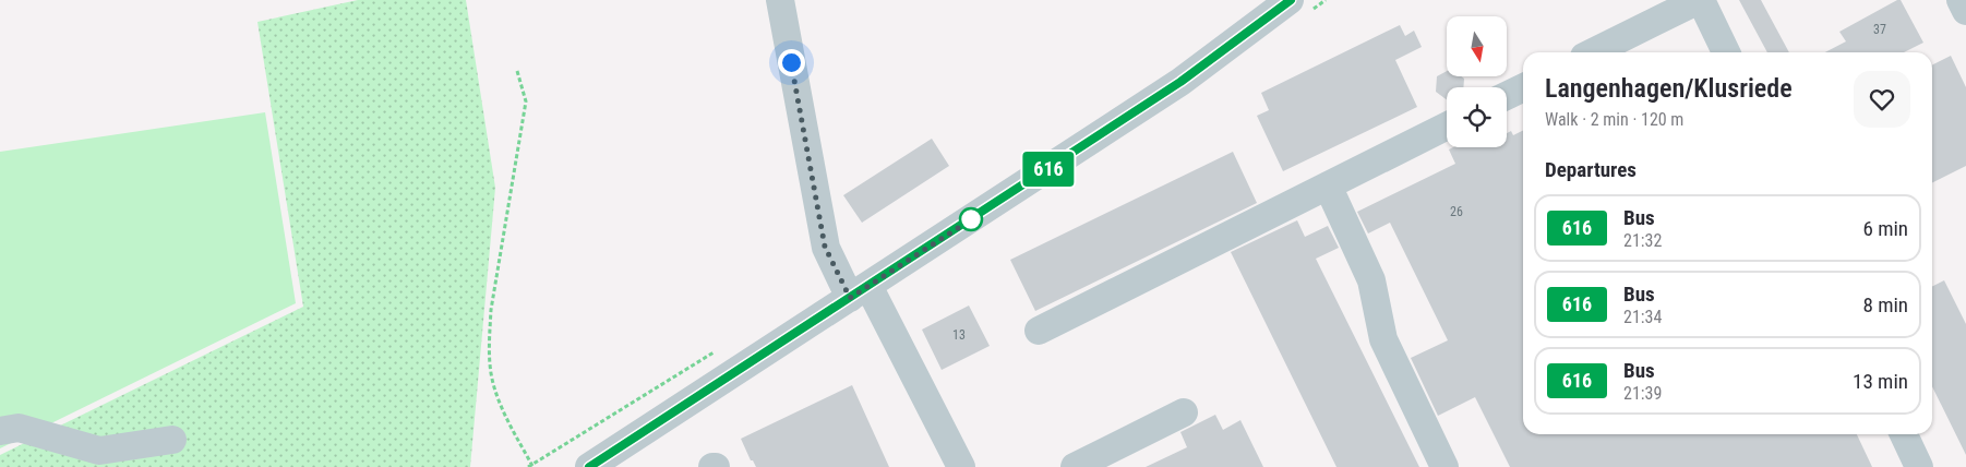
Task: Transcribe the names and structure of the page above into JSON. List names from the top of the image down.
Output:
{
  "lines": ["bus line 616"],
  "house_numbers": ["37", "26", "13"],
  "north": "bottom",
  "page": {
    "on_map": "616",
    "heading": [
      ["Langenhagen/Klusriede", "Walk · 2 min · 120 m"],
      "Departures"
    ],
    "list": [
      {
        "mark": "616",
        "name": "Bus",
        "note": "21:32",
        "value": "6 min"
      },
      {
        "mark": "616",
        "name": "Bus",
        "note": "21:34",
        "value": "8 min"
      },
      {
        "mark": "616",
        "name": "Bus",
        "note": "21:39",
        "value": "13 min"
      }
    ]
  }
}
